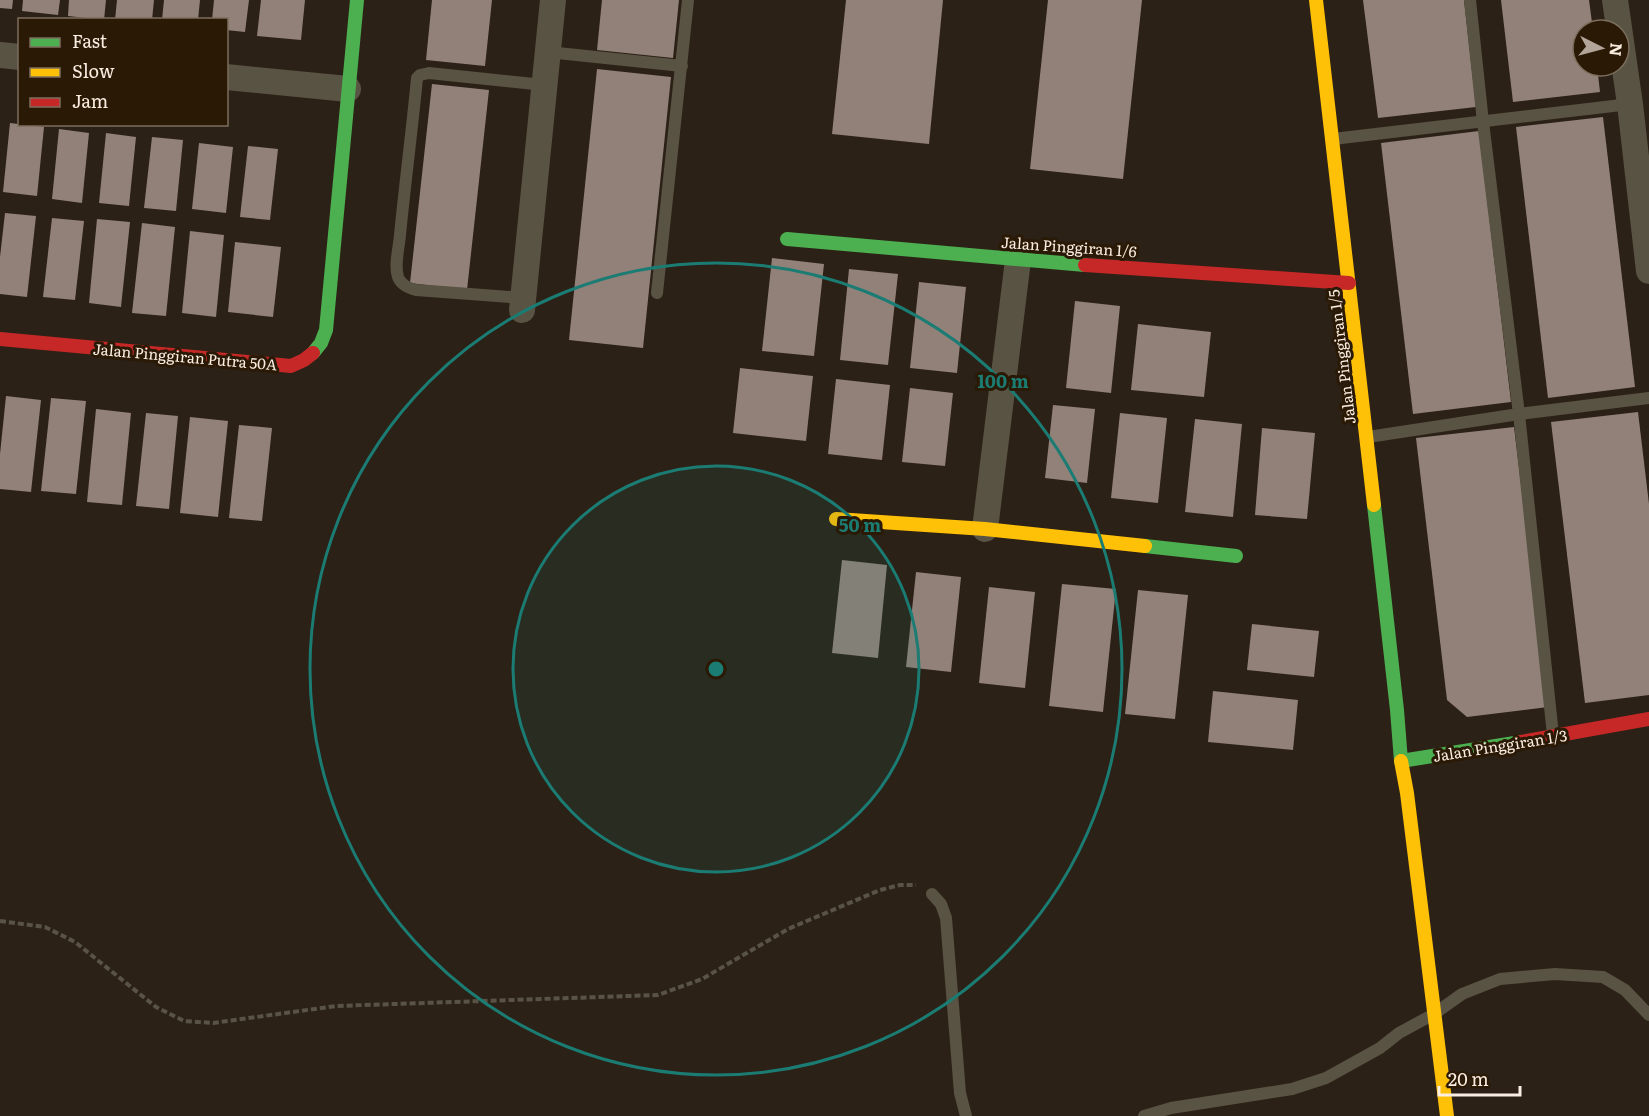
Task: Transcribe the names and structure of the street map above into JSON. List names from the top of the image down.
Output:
{
  "streets": {
    "street": [
      "Jalan Pinggiran 1/6",
      "Jalan Pinggiran Putra 50A",
      "Jalan Pinggiran 1/5",
      "Jalan Pinggiran 1/3"
    ]
  },
  "crossings": [
    ["Jalan Pinggiran 1/6", "Jalan Pinggiran 1/5"],
    ["Jalan Pinggiran 1/5", "Jalan Pinggiran 1/3"]
  ],
  "legend": ["Fast", "Slow", "Jam"],
  "scale_bar": "20 m",
  "north": "right",
  "rings": ["100 m", "50 m"]
}
